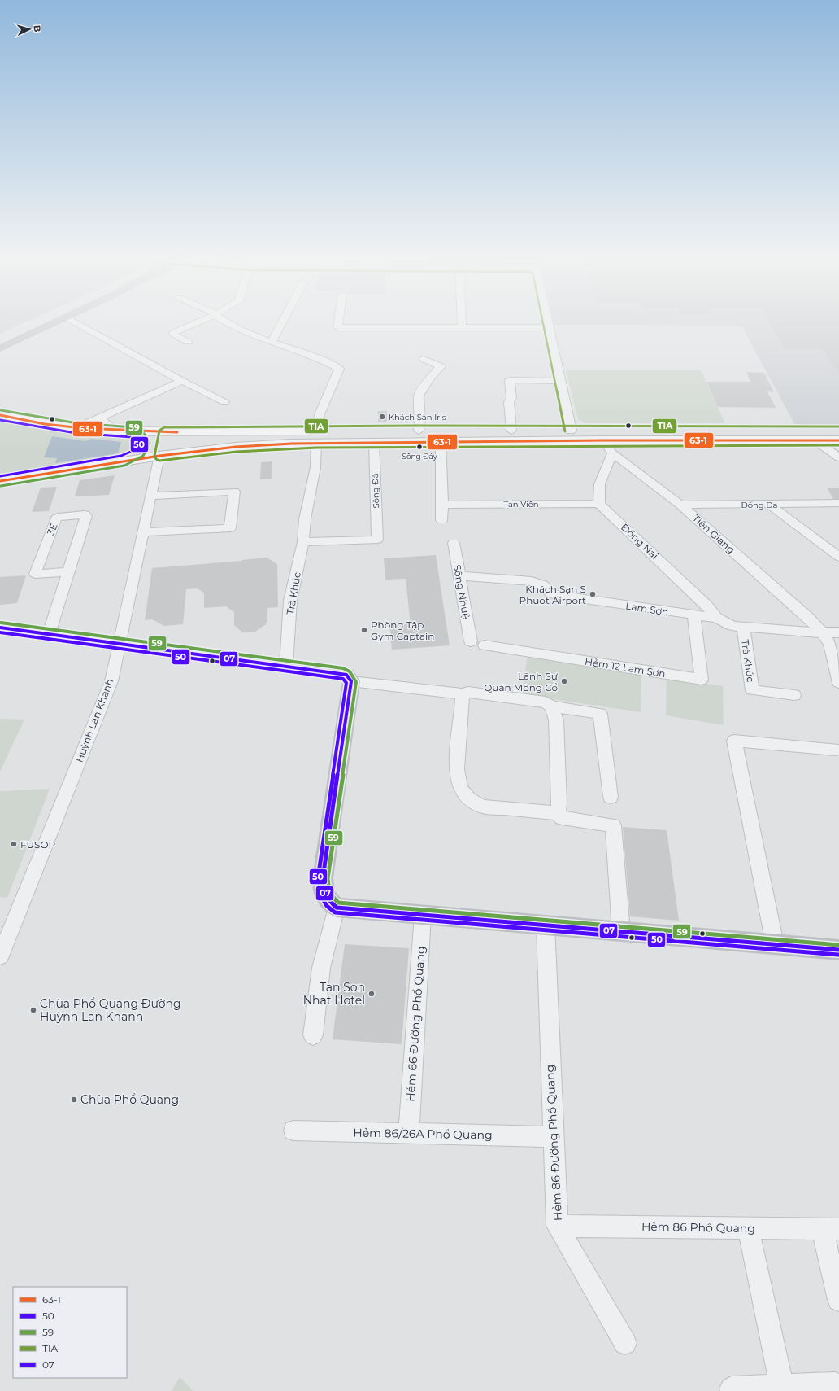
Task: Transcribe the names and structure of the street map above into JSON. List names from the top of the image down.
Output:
{
  "streets": {
    "street": [
      "Sông Đà",
      "Tản Viên",
      "Đống Đa",
      "3E",
      "Tiền Giang",
      "Đồng Nai",
      "Sông Nhuệ",
      "Trà Khúc",
      "Lam Sơn",
      "Hẻm 12 Lam Sơn",
      "Huỳnh Lan Khanh",
      "Hẻm 66 Đường Phổ Quang",
      "Hẻm 86/26A Phổ Quang",
      "Hẻm 86 Đường Phổ Quang",
      "Hẻm 86 Phổ Quang"
    ]
  },
  "crossings": [
    ["Sông Đà", "Trà Khúc"],
    ["Tản Viên", "Đồng Nai"],
    ["Đống Đa", "Tiền Giang"],
    ["Tiền Giang", "Lam Sơn"],
    ["Đồng Nai", "Lam Sơn"],
    ["Sông Nhuệ", "Lam Sơn"],
    ["Trà Khúc", "Lam Sơn"],
    ["Lam Sơn", "Hẻm 12 Lam Sơn"],
    ["Hẻm 66 Đường Phổ Quang", "Hẻm 86/26A Phổ Quang"],
    ["Hẻm 86/26A Phổ Quang", "Hẻm 86 Đường Phổ Quang"],
    ["Hẻm 86 Đường Phổ Quang", "Hẻm 86 Phổ Quang"]
  ],
  "places": [
    "Khách Sạn Iris",
    "Sông Đáy",
    "Khách Sạn S Phuot Airport",
    "Phòng Tập Gym Captain",
    "Lãnh Sự Quán Mông Cổ",
    "FUSOP",
    "Tan Son Nhat Hotel",
    "Chùa Phổ Quang Đường Huỳnh Lan Khanh",
    "Chùa Phổ Quang"
  ],
  "lines": [
    "transit line TIA",
    "transit line 59",
    "transit line 63-1",
    "transit line 50",
    "transit line 07"
  ],
  "legend": [
    "63-1",
    "50",
    "59",
    "TIA",
    "07"
  ],
  "north": "right"
}
